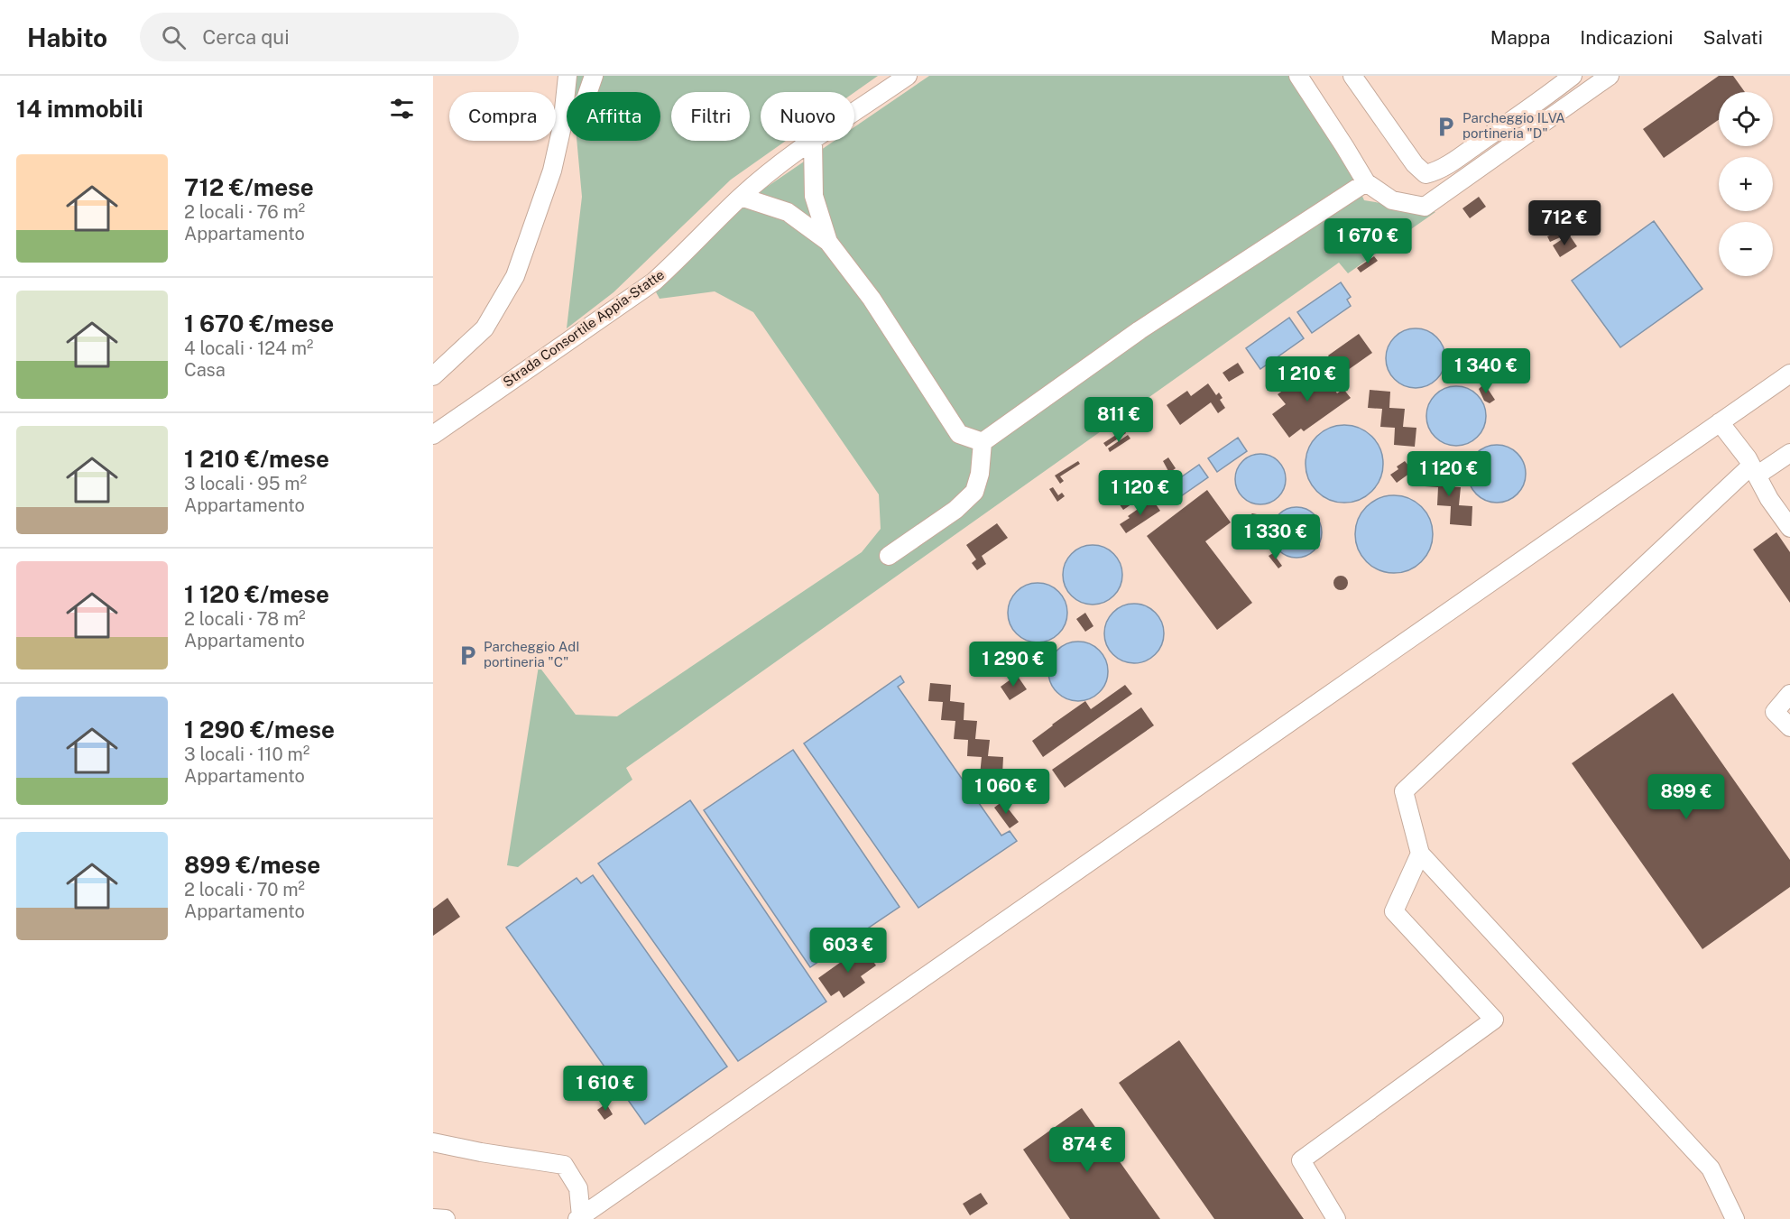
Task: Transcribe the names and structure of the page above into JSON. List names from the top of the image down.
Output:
{
  "streets": {
    "street": ["Strada Consortile Appia-Statte"]
  },
  "places": {
    "parking": ["Parcheggio ILVA portineria \"D\"", "Parcheggio AdI portineria \"C\""]
  },
  "page": {
    "header": "Habito",
    "search": "Cerca qui",
    "nav": ["Mappa", "Indicazioni", "Salvati"],
    "heading": "14 immobili",
    "map_buttons": ["+", "−"],
    "chip": [
      "Compra",
      "Affitta",
      "Filtri",
      "Nuovo"
    ],
    "list": [
      {
        "name": "712 €/mese",
        "note": "2 locali · 76 m² · Appartamento"
      },
      {
        "name": "1 670 €/mese",
        "note": "4 locali · 124 m² · Casa"
      },
      {
        "name": "1 210 €/mese",
        "note": "3 locali · 95 m² · Appartamento"
      },
      {
        "name": "1 120 €/mese",
        "note": "2 locali · 78 m² · Appartamento"
      },
      {
        "name": "1 290 €/mese",
        "note": "3 locali · 110 m² · Appartamento"
      },
      {
        "name": "899 €/mese",
        "note": "2 locali · 70 m² · Appartamento"
      }
    ],
    "price": [
      "712 €",
      "1 670 €",
      "1 340 €",
      "1 210 €",
      "811 €",
      "1 120 €",
      "1 120 €",
      "1 330 €",
      "1 290 €",
      "1 060 €",
      "899 €",
      "603 €",
      "1 610 €",
      "874 €"
    ]
  }
}
